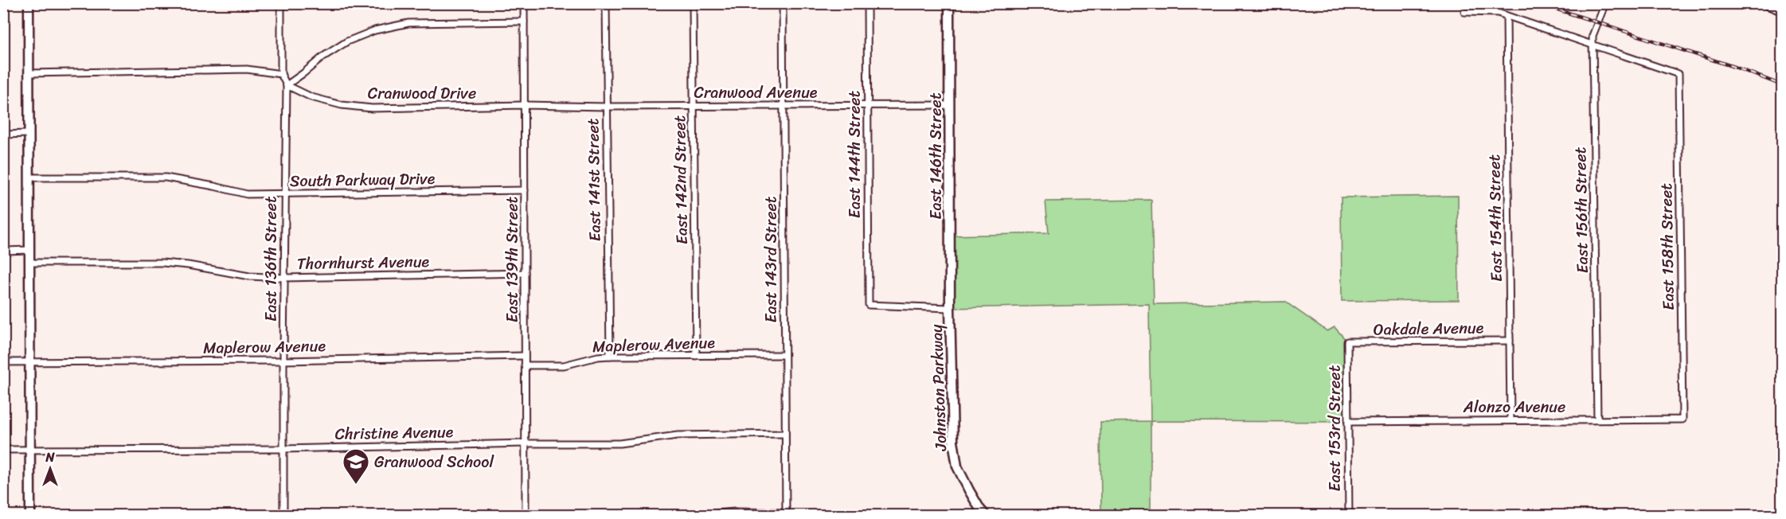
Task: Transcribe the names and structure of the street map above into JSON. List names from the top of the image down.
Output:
{
  "streets": {
    "street": [
      "Cranwood Avenue",
      "Cranwood Drive",
      "East 144th Street",
      "East 146th Street",
      "South Parkway Drive",
      "East 141st Street",
      "East 142nd Street",
      "East 156th Street",
      "East 154th Street",
      "East 158th Street",
      "East 136th Street",
      "East 139th Street",
      "East 143rd Street",
      "Thornhurst Avenue",
      "Oakdale Avenue",
      "Maplerow Avenue",
      "Johnston Parkway",
      "Alonzo Avenue",
      "East 153rd Street",
      "Christine Avenue"
    ]
  },
  "crossings": [
    ["Cranwood Avenue", "Cranwood Drive"],
    ["Cranwood Avenue", "East 144th Street"],
    ["Cranwood Avenue", "East 146th Street"],
    ["Cranwood Avenue", "East 141st Street"],
    ["Cranwood Avenue", "East 142nd Street"],
    ["Cranwood Avenue", "East 143rd Street"],
    ["Cranwood Drive", "East 136th Street"],
    ["Cranwood Drive", "East 139th Street"],
    ["East 144th Street", "East 146th Street"],
    ["East 144th Street", "Johnston Parkway"],
    ["East 146th Street", "Johnston Parkway"],
    ["South Parkway Drive", "East 136th Street"],
    ["South Parkway Drive", "East 139th Street"],
    ["East 141st Street", "Maplerow Avenue"],
    ["East 142nd Street", "Maplerow Avenue"],
    ["East 156th Street", "East 158th Street"],
    ["East 156th Street", "Alonzo Avenue"],
    ["East 154th Street", "Oakdale Avenue"],
    ["East 154th Street", "Alonzo Avenue"],
    ["East 158th Street", "Alonzo Avenue"],
    ["East 136th Street", "Thornhurst Avenue"],
    ["East 136th Street", "Maplerow Avenue"],
    ["East 136th Street", "Christine Avenue"],
    ["East 139th Street", "Thornhurst Avenue"],
    ["East 139th Street", "Maplerow Avenue"],
    ["East 139th Street", "Christine Avenue"],
    ["East 143rd Street", "Maplerow Avenue"],
    ["East 143rd Street", "Christine Avenue"],
    ["Oakdale Avenue", "East 153rd Street"],
    ["Alonzo Avenue", "East 153rd Street"]
  ],
  "places": {
    "school or university": ["Granwood School"]
  },
  "north": "top"
}
